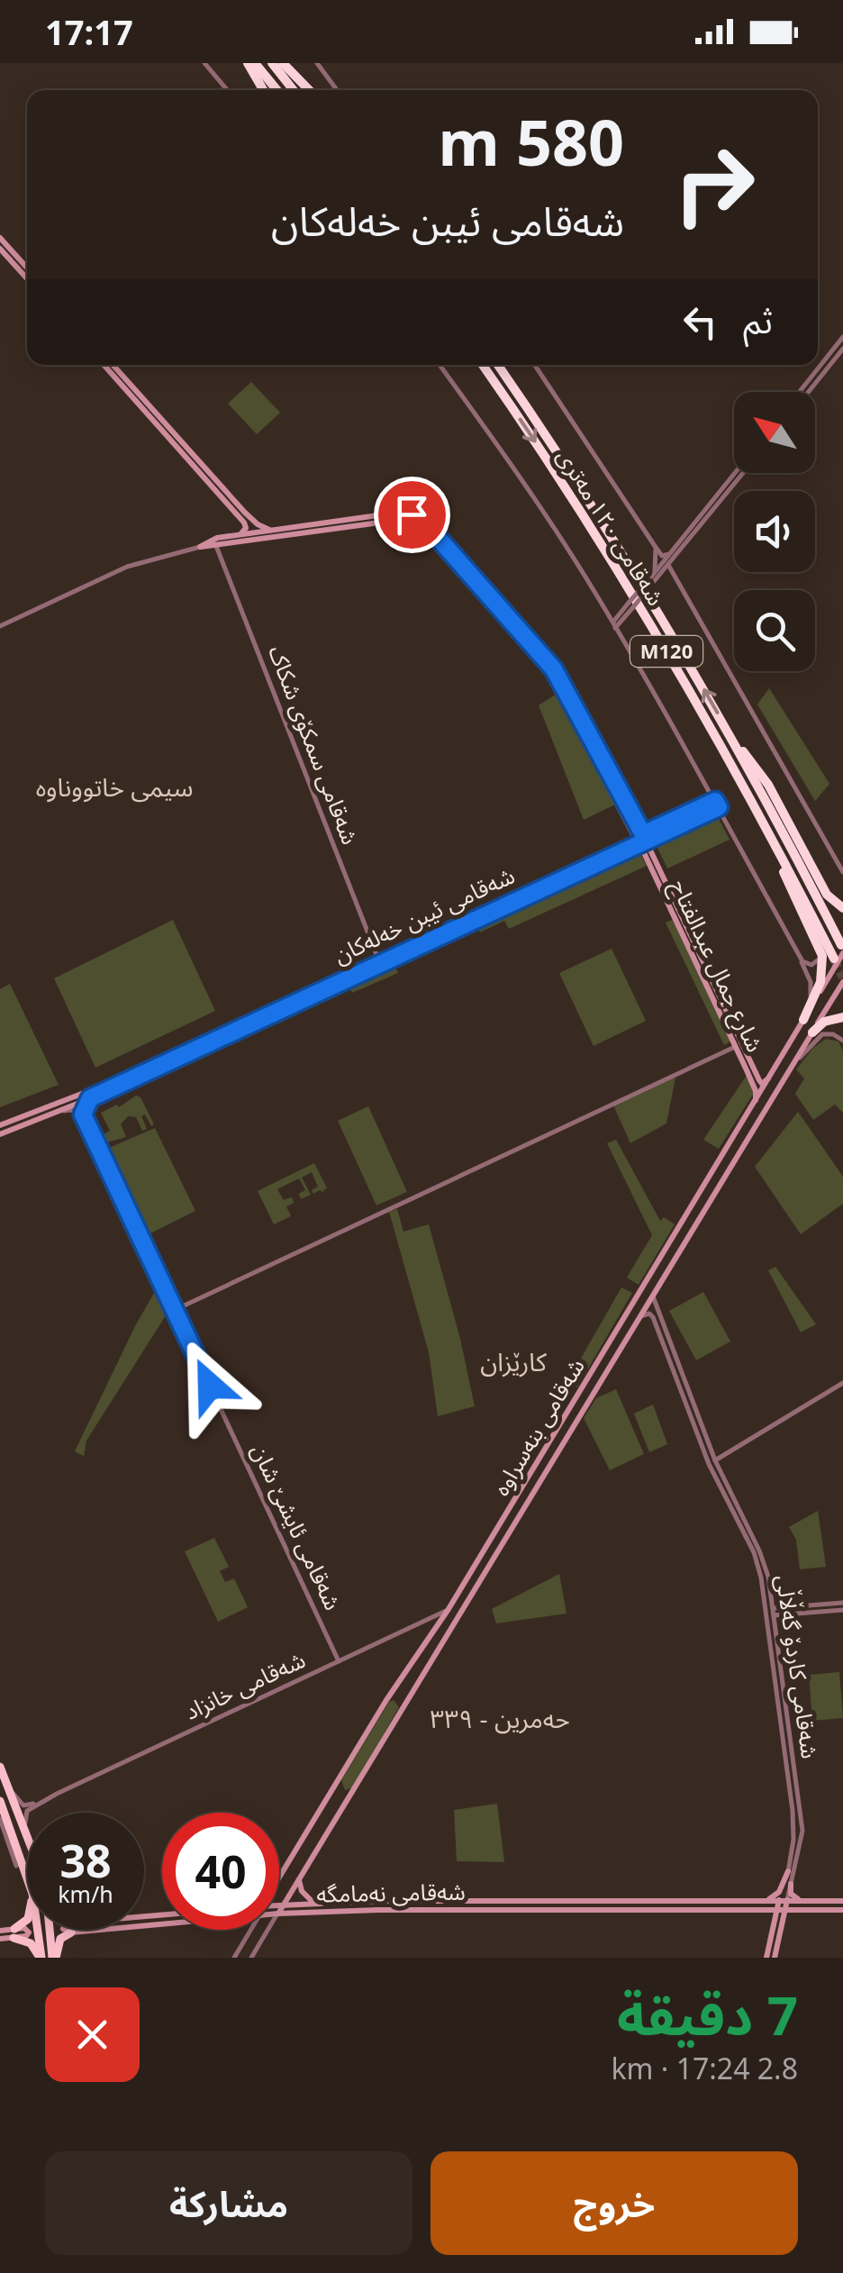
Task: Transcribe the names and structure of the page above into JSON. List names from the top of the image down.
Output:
{
  "streets": {
    "highway": ["شەقامی ١٢٠ مەتری", "M120"],
    "main road": [
      "شەقامی ئیبن خەلەکان",
      "شارع جمال عبدالفتاح",
      "شەقامی بنەسراوە",
      "شەقامی نەمامگە"
    ],
    "street": [
      "شەقامی سمکۆی شکاک",
      "شەقامی ئایشێ شان",
      "شەقامی کاردۆ گەڵاڵی",
      "شەقامی خانزاد"
    ]
  },
  "crossings": [
    ["شەقامی ١٢٠ مەتری", "شەقامی بنەسراوە"],
    ["شەقامی سمکۆی شکاک", "شەقامی ئیبن خەلەکان"],
    ["شەقامی ئیبن خەلەکان", "شارع جمال عبدالفتاح"],
    ["شارع جمال عبدالفتاح", "شەقامی بنەسراوە"],
    ["شەقامی بنەسراوە", "شەقامی کاردۆ گەڵاڵی"],
    ["شەقامی بنەسراوە", "شەقامی خانزاد"],
    ["شەقامی بنەسراوە", "شەقامی نەمامگە"],
    ["شەقامی ئایشێ شان", "شەقامی خانزاد"],
    ["شەقامی کاردۆ گەڵاڵی", "شەقامی نەمامگە"]
  ],
  "districts": ["سیمی خاتووناوه", "کارێزان", "حەمرین - ٣٣٩"],
  "north": "top left",
  "page": {
    "status": "17:17",
    "turn": ["580 m", "شەقامی ئیبن خەلەکان"],
    "then": "ثم",
    "speed": "38 km/h",
    "limit": "40",
    "heading": ["7 دقيقة", "2.8 km · 17:24"],
    "buttons": ["خروج", "مشاركة"]
  }
}
